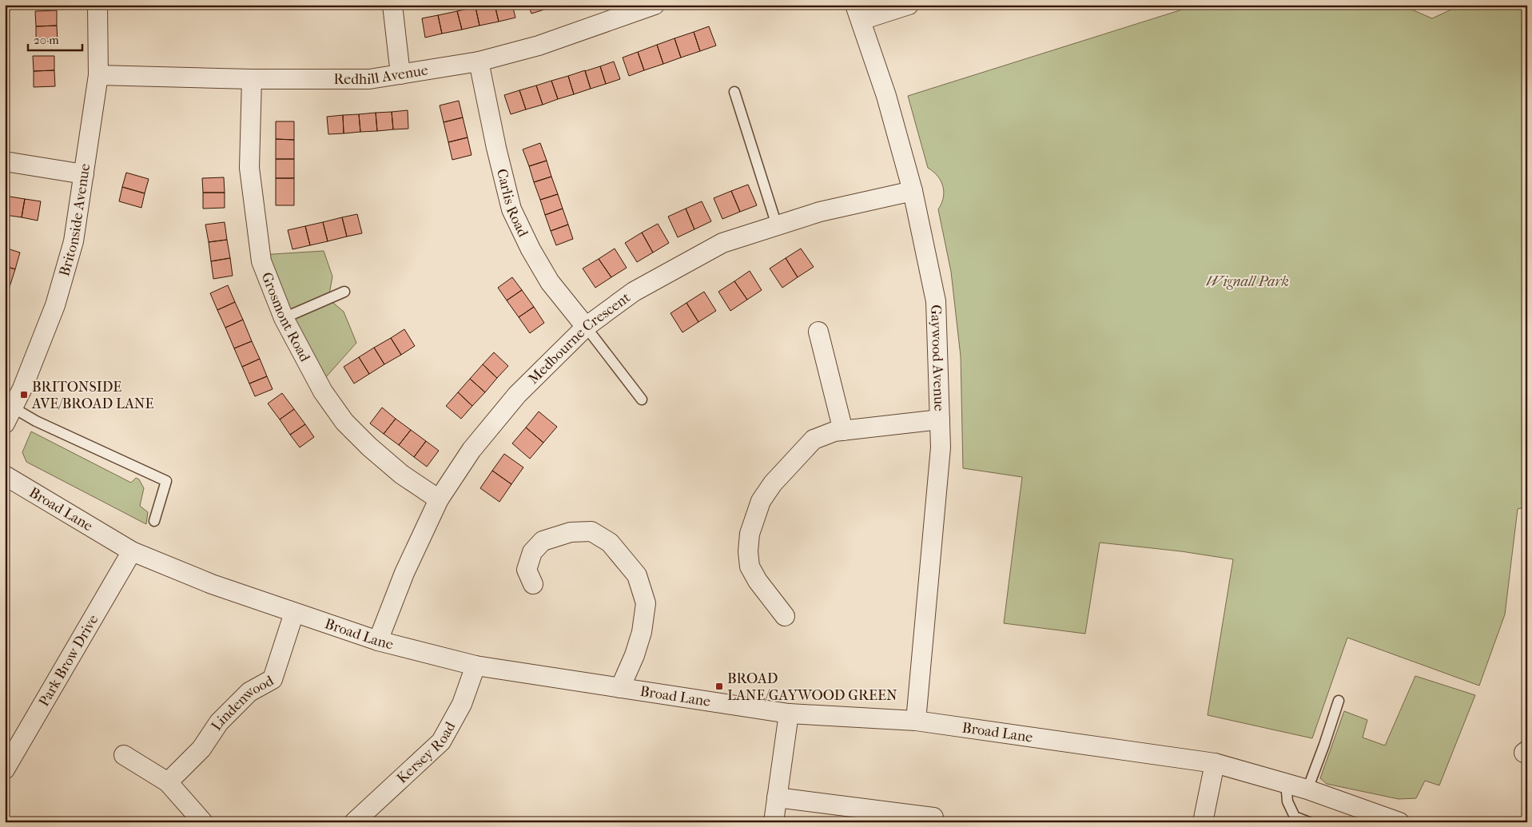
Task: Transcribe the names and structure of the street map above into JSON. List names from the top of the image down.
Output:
{
  "streets": {
    "street": [
      "Redhill Avenue",
      "Carlis Road",
      "Britonside Avenue",
      "Grosmont Road",
      "Medbourne Crescent",
      "Gaywood Avenue",
      "Broad Lane",
      "Park Brow Drive",
      "Lindenwood",
      "Kersey Road"
    ]
  },
  "crossings": [
    ["Redhill Avenue", "Carlis Road"],
    ["Redhill Avenue", "Britonside Avenue"],
    ["Redhill Avenue", "Grosmont Road"],
    ["Carlis Road", "Medbourne Crescent"],
    ["Grosmont Road", "Medbourne Crescent"],
    ["Medbourne Crescent", "Gaywood Avenue"],
    ["Medbourne Crescent", "Broad Lane"],
    ["Gaywood Avenue", "Broad Lane"],
    ["Broad Lane", "Park Brow Drive"],
    ["Broad Lane", "Lindenwood"],
    ["Broad Lane", "Kersey Road"]
  ],
  "parks": ["Wignall Park"],
  "places": {
    "transit": ["BRITONSIDE AVE/BROAD LANE", "BROAD LANE/GAYWOOD GREEN"]
  },
  "scale_bar": "20 m"
}
